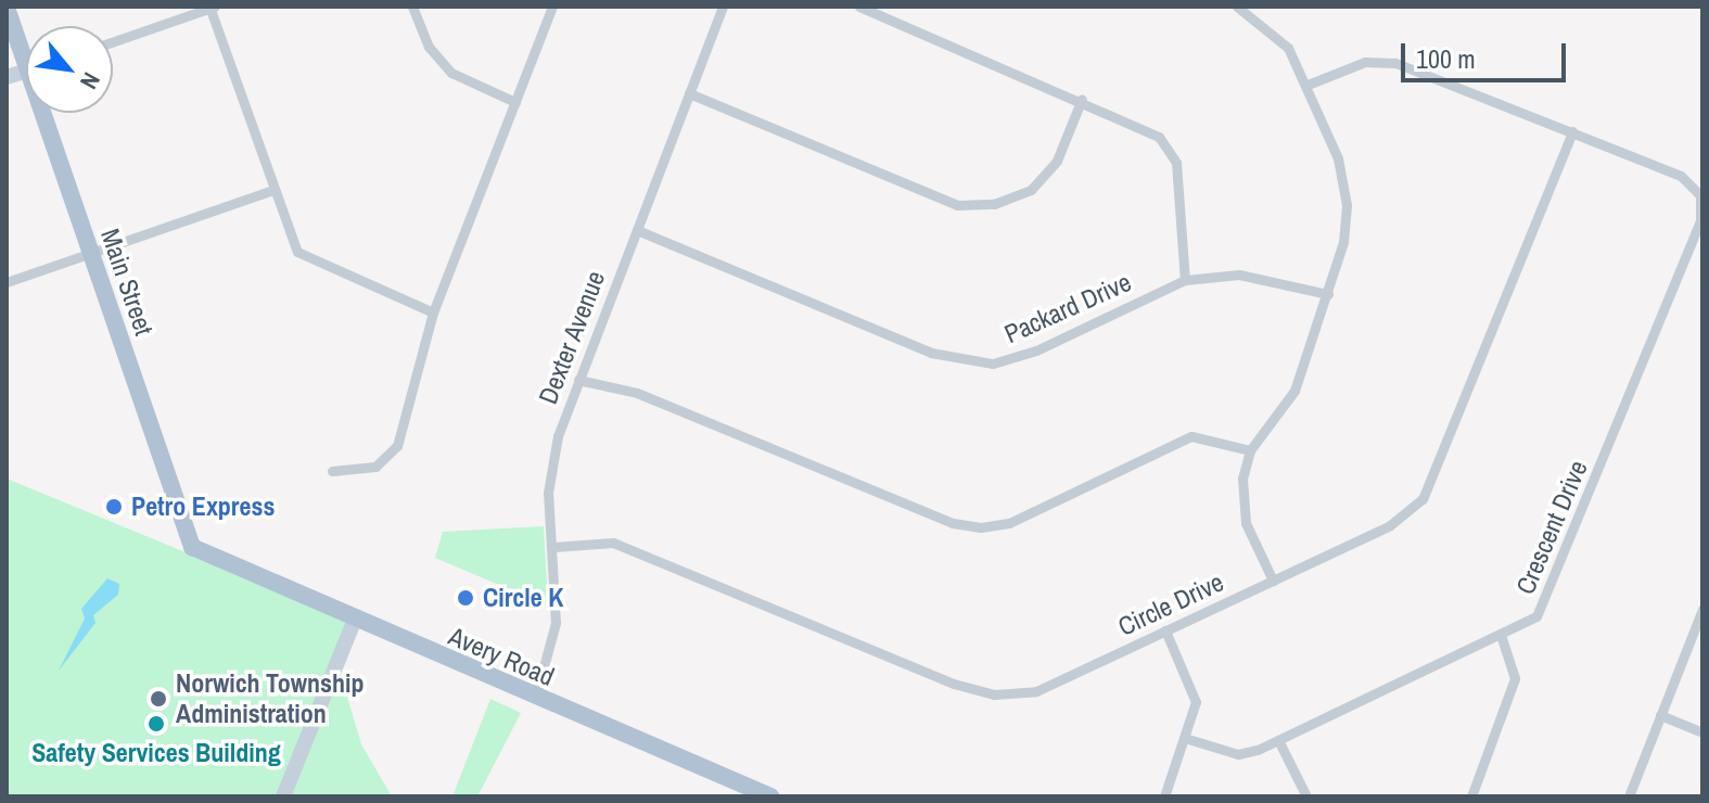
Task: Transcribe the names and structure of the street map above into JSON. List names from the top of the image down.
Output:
{
  "streets": {
    "main road": ["Main Street", "Avery Road"],
    "street": [
      "Packard Drive",
      "Dexter Avenue",
      "Crescent Drive",
      "Circle Drive"
    ]
  },
  "crossings": [
    ["Main Street", "Avery Road"],
    ["Packard Drive", "Dexter Avenue"],
    ["Dexter Avenue", "Circle Drive"],
    ["Dexter Avenue", "Avery Road"],
    ["Crescent Drive", "Circle Drive"]
  ],
  "places": [
    "Petro Express",
    "Circle K",
    "Norwich Township Administration",
    "Safety Services Building"
  ],
  "scale_bar": "100 m",
  "north": "bottom right"
}
